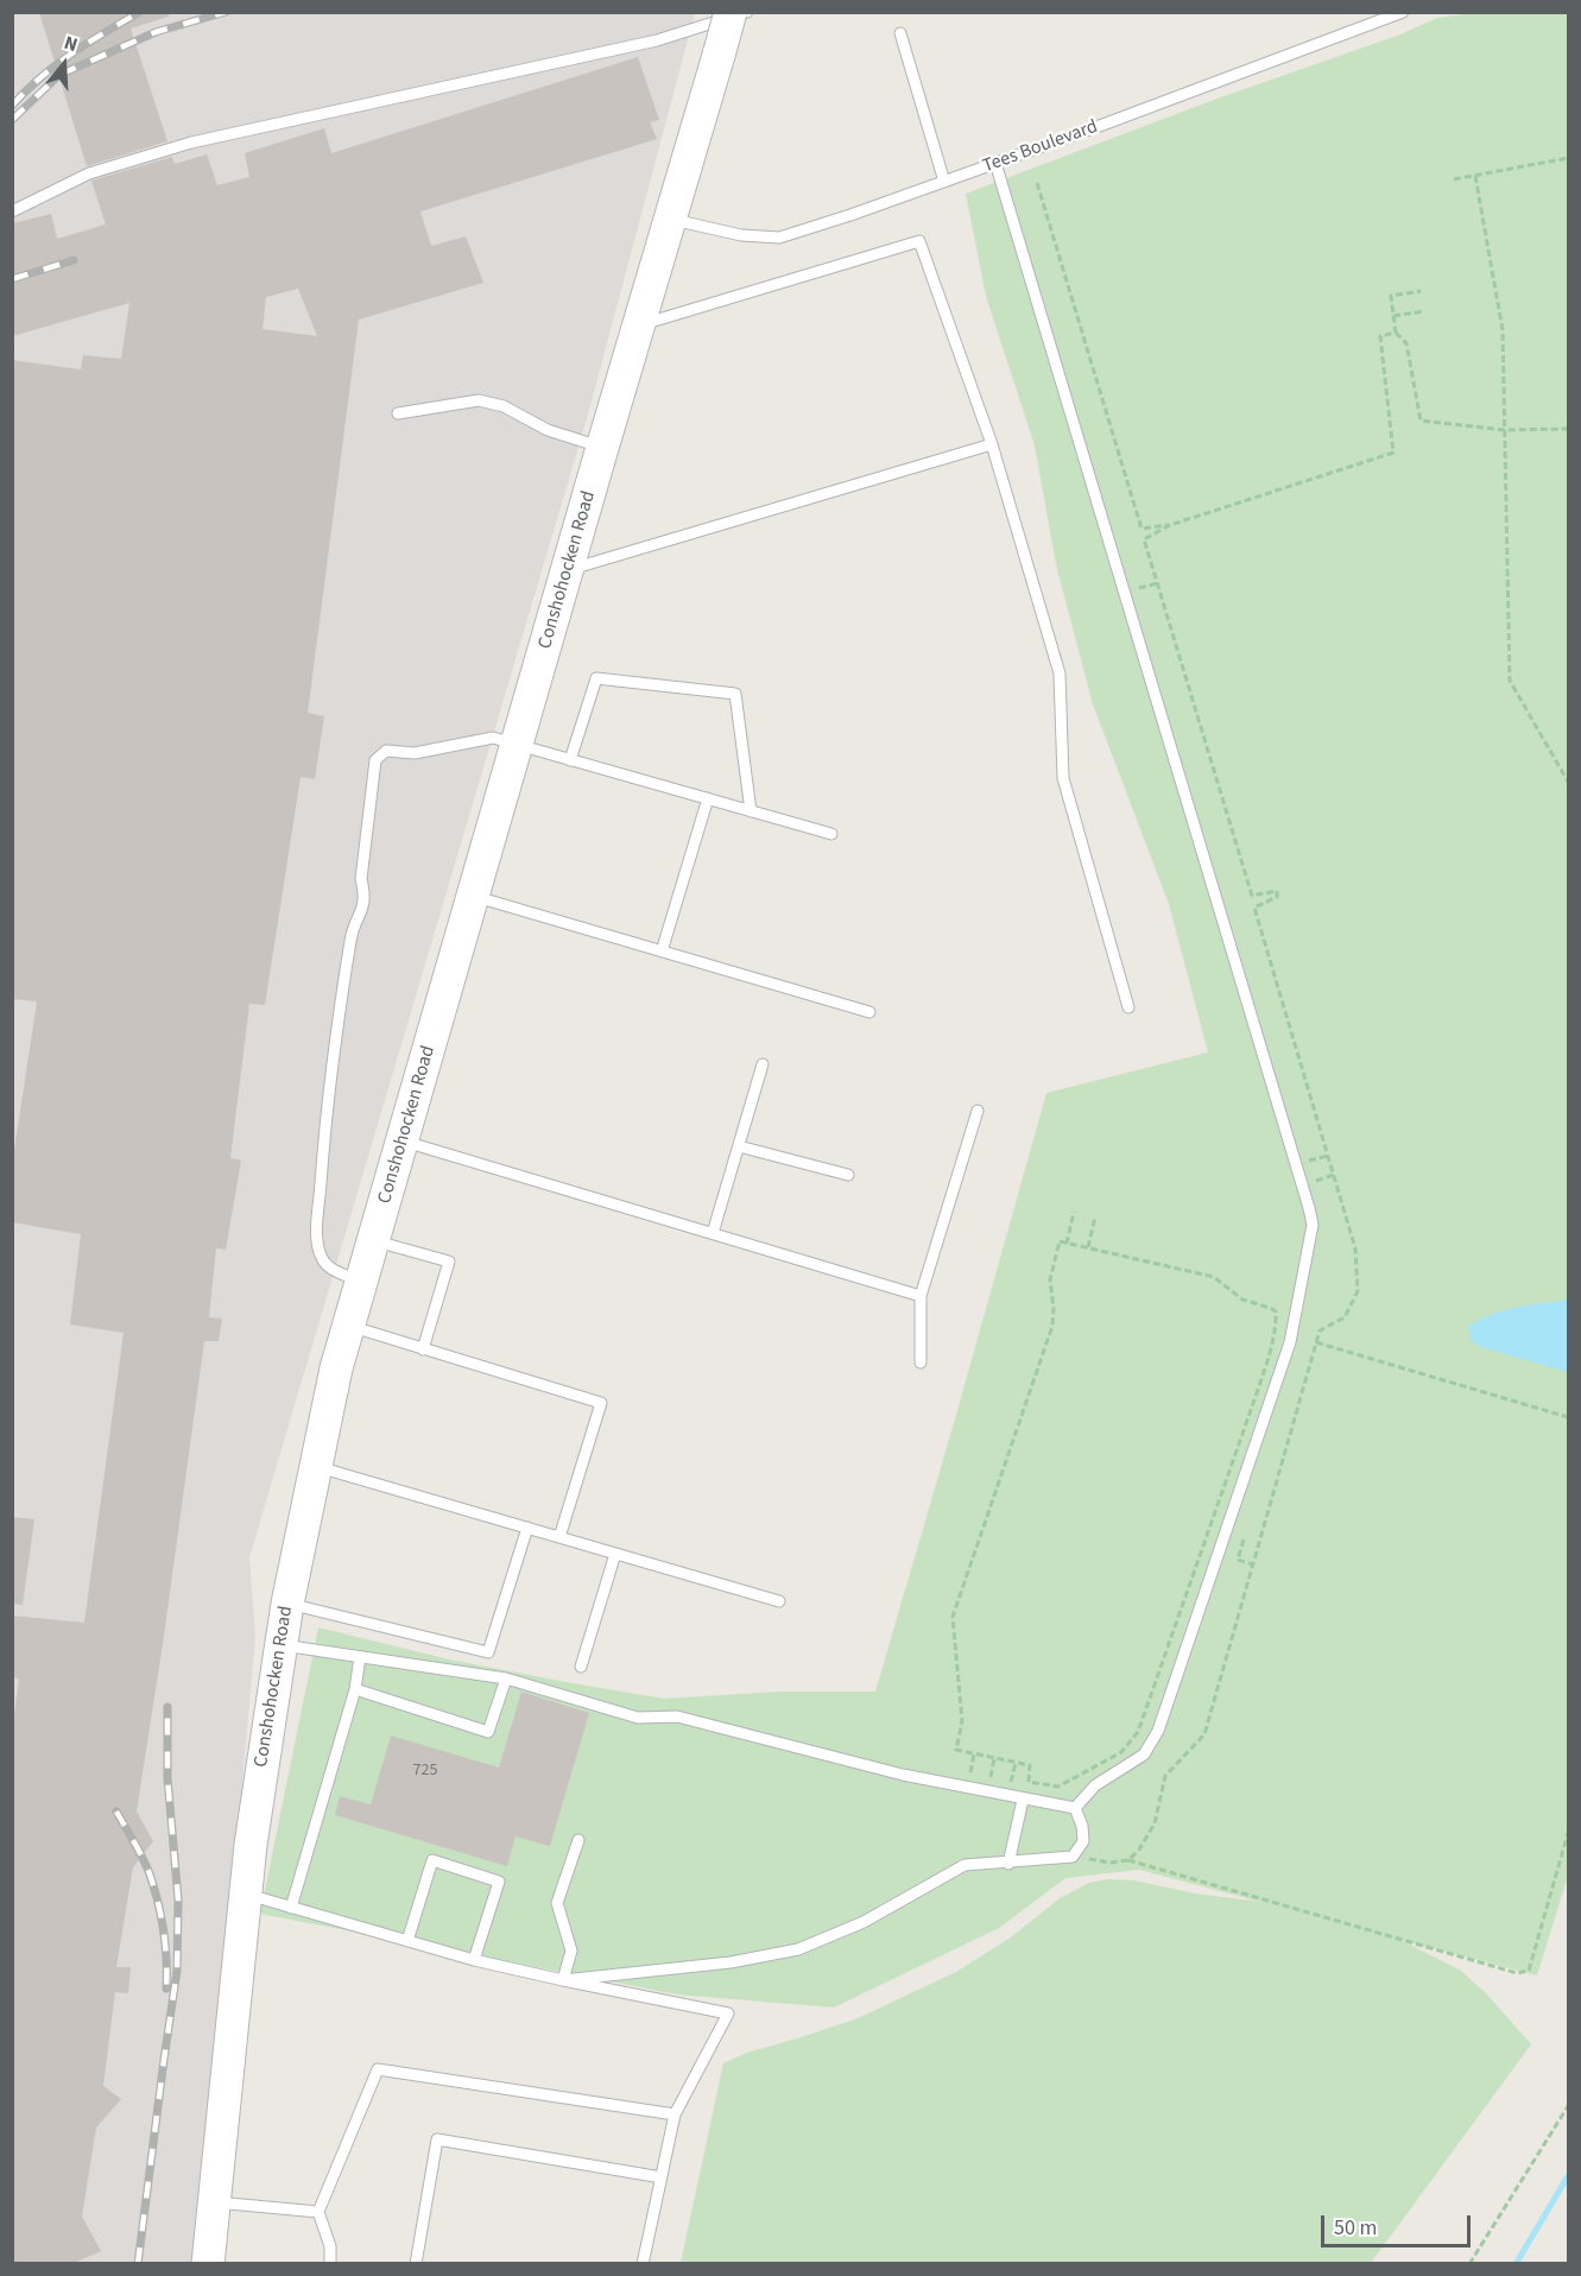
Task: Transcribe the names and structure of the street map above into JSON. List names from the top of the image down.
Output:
{
  "streets": {
    "main road": ["Conshohocken Road"],
    "lane": ["Tees Boulevard"]
  },
  "crossings": [
    ["Tees Boulevard", "Conshohocken Road"]
  ],
  "house_numbers": ["725"],
  "scale_bar": "50 m",
  "north": "top"
}
